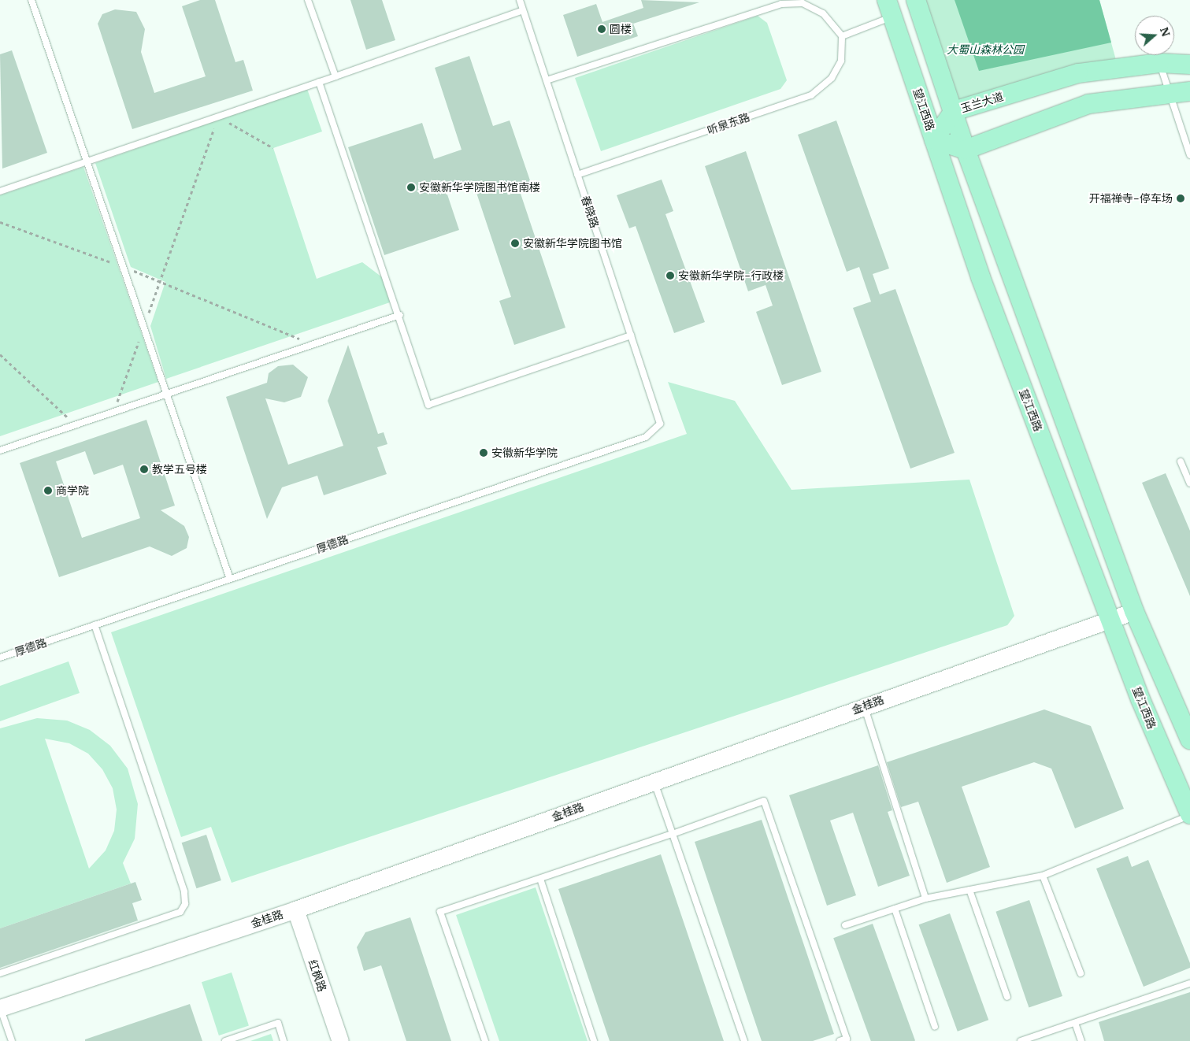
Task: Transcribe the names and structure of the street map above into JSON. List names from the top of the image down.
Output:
{
  "streets": {
    "main road": ["玉兰大道", "望江西路"],
    "street": ["金桂路", "红枫路"],
    "lane": ["听泉东路", "春晓路", "厚德路"]
  },
  "crossings": [
    ["玉兰大道", "望江西路"],
    ["望江西路", "金桂路"],
    ["听泉东路", "春晓路"],
    ["春晓路", "厚德路"],
    ["金桂路", "红枫路"]
  ],
  "parks": ["大蜀山森林公园"],
  "places": [
    "圆楼",
    "安徽新华学院图书馆南楼",
    "开福禅寺-停车场",
    "安徽新华学院图书馆",
    "安徽新华学院-行政楼",
    "安徽新华学院",
    "教学五号楼",
    "商学院"
  ],
  "north": "right"
}
